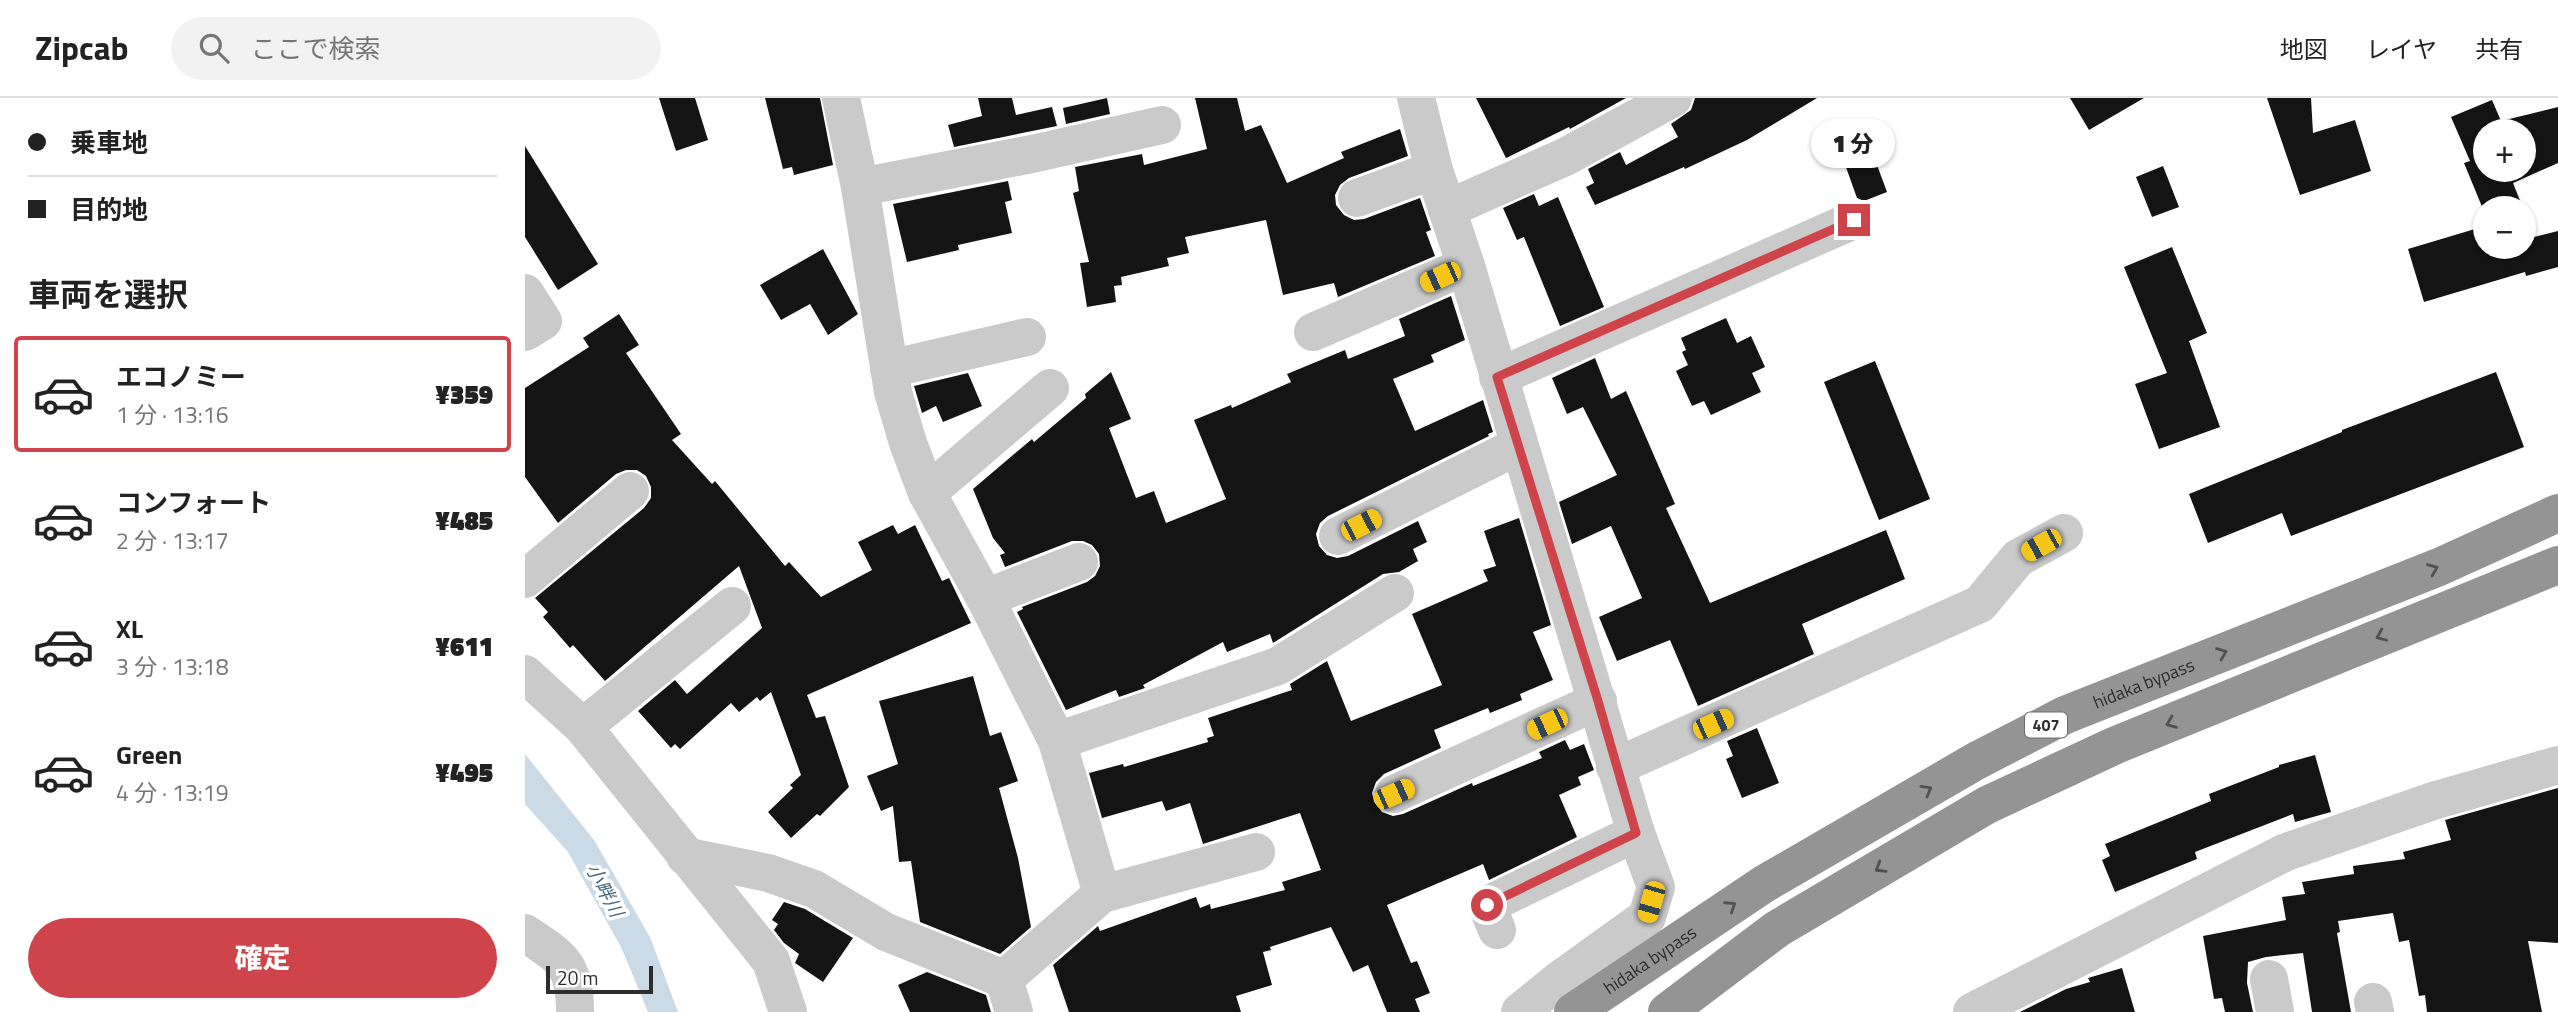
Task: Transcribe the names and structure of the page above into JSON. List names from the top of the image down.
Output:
{
  "streets": {
    "highway": ["hidaka bypass", "407"]
  },
  "water": ["小畔川"],
  "scale_bar": "20 m",
  "page": {
    "header": "Zipcab",
    "search": "ここで検索",
    "nav": ["地図", "レイヤ", "共有"],
    "banner": ["乗車地", "目的地"],
    "map_buttons": ["+", "−"],
    "bubble": "1 分",
    "heading": "車両を選択",
    "list": [
      {
        "name": "エコノミー",
        "note": "1 分 · 13:16",
        "value": "¥359"
      },
      {
        "name": "コンフォート",
        "note": "2 分 · 13:17",
        "value": "¥485"
      },
      {
        "name": "XL",
        "note": "3 分 · 13:18",
        "value": "¥611"
      },
      {
        "name": "Green",
        "note": "4 分 · 13:19",
        "value": "¥495"
      }
    ],
    "buttons": "確定",
    "scale": "20 m"
  }
}
